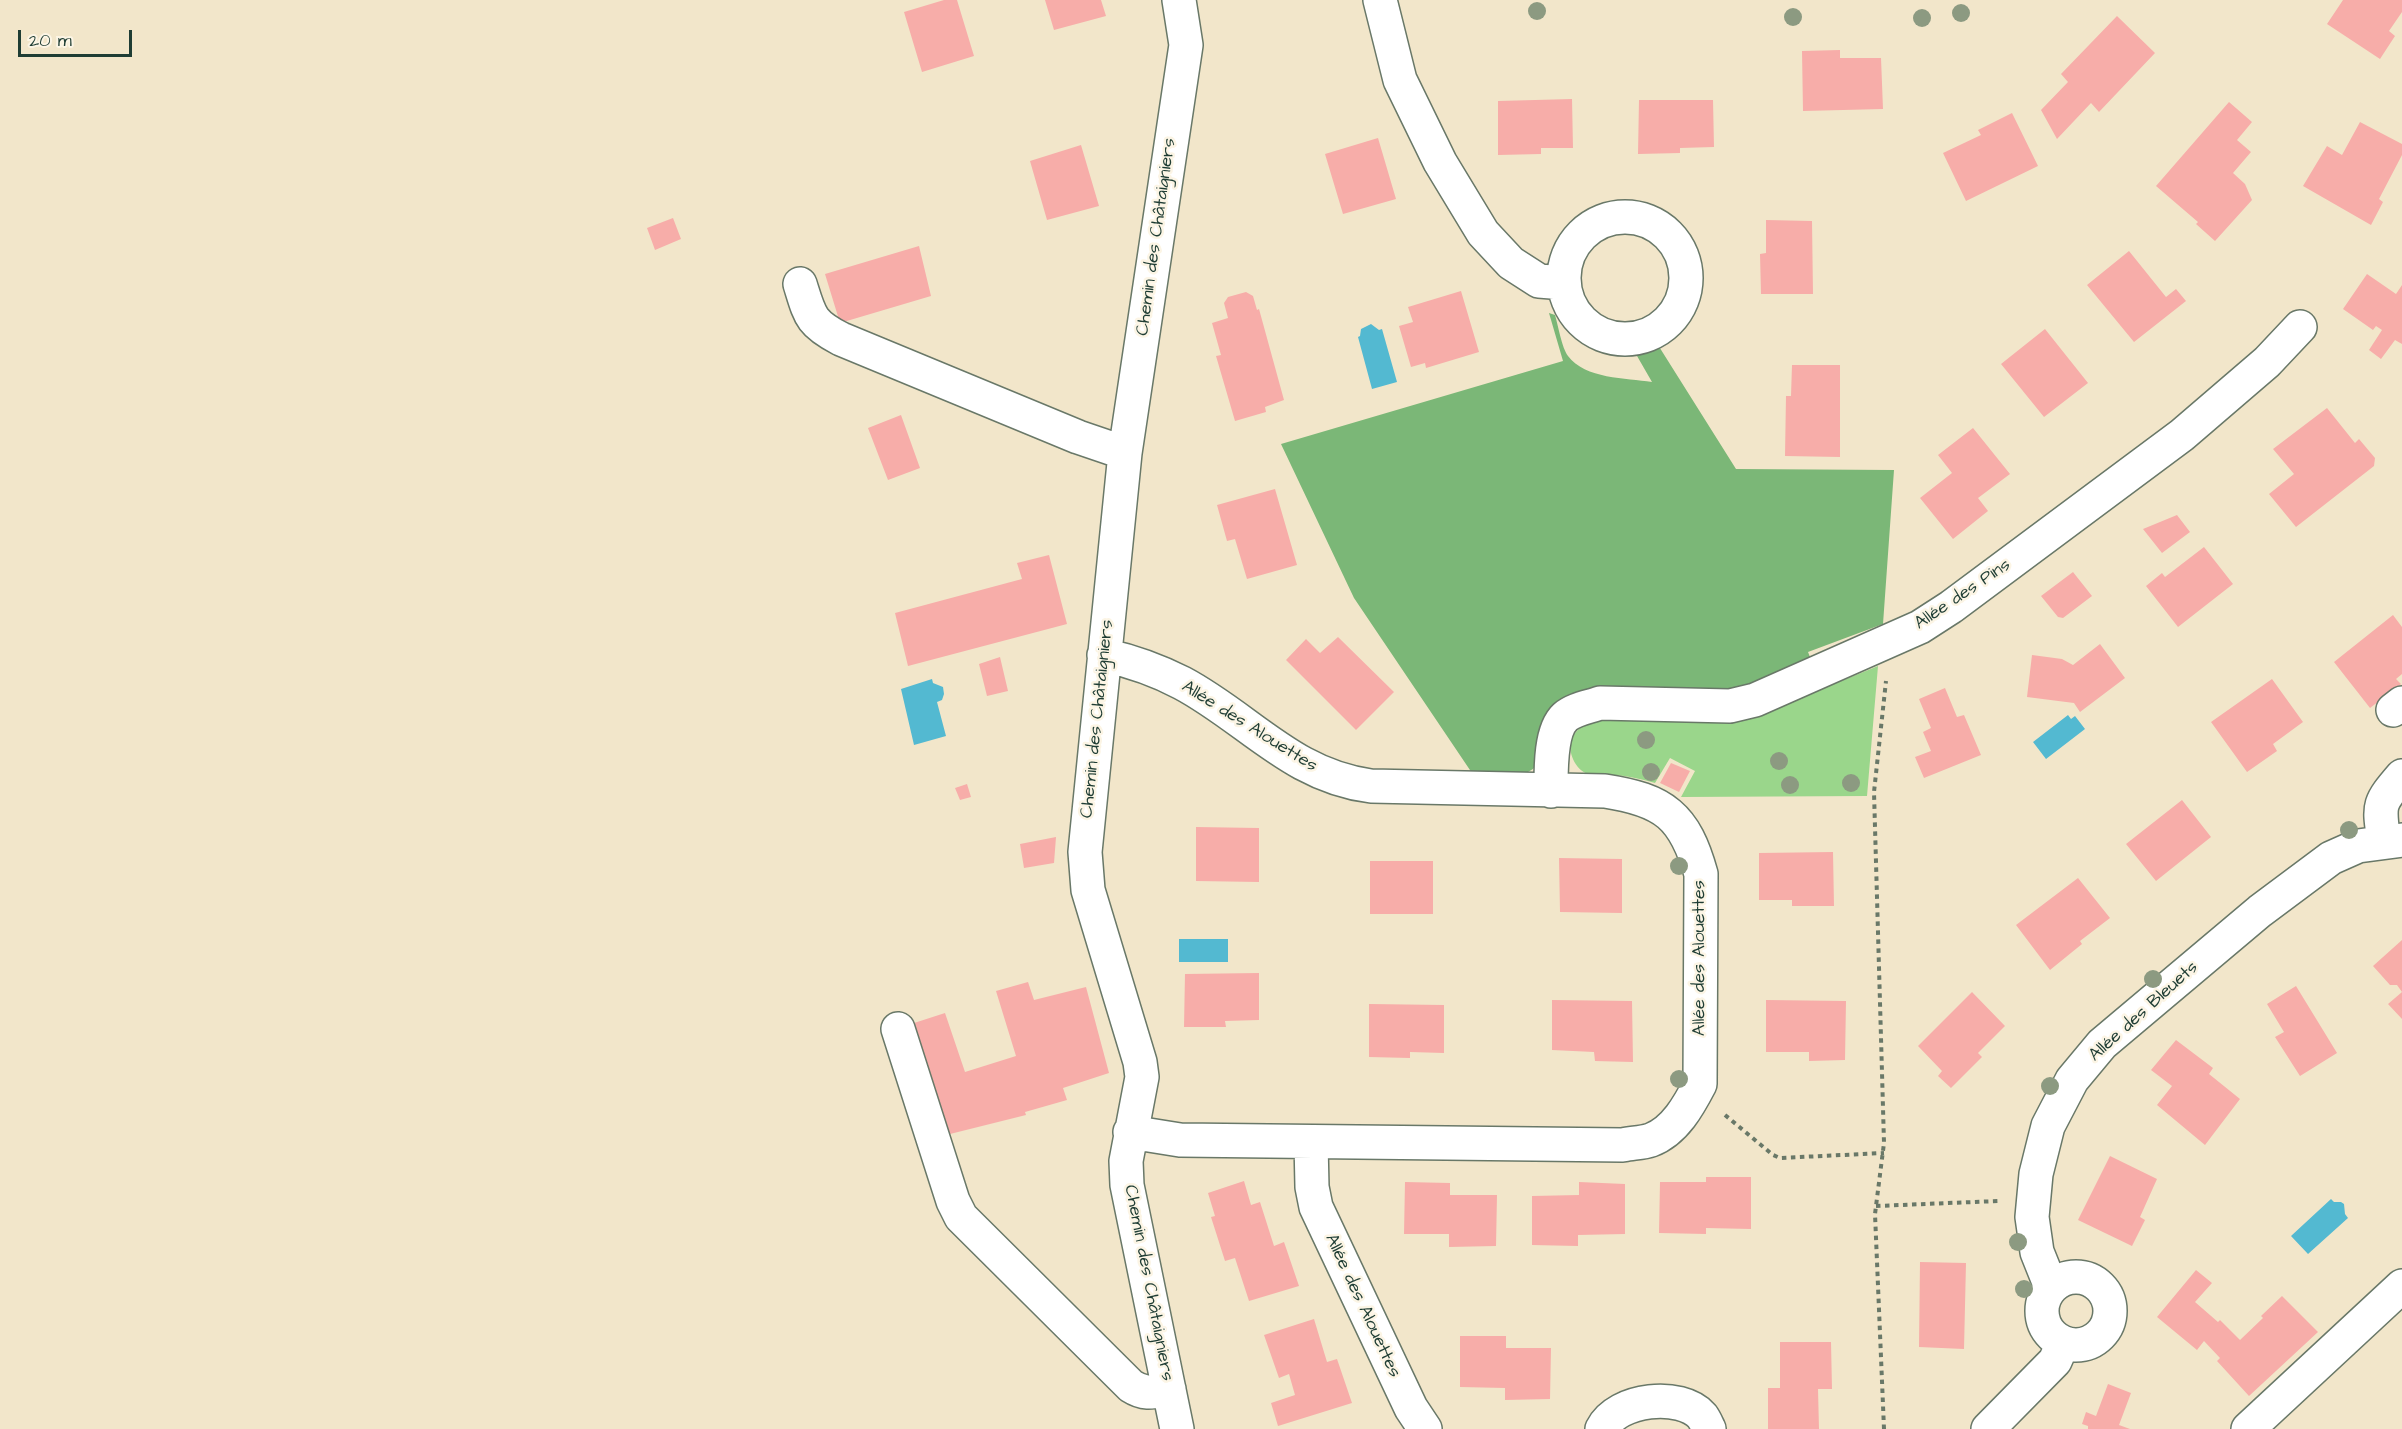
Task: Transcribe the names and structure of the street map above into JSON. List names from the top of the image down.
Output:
{
  "streets": {
    "street": [
      "Chemin des Châtaigniers",
      "Allée des Pins",
      "Allée des Alouettes",
      "Allée des Bleuets"
    ]
  },
  "crossings": [
    ["Chemin des Châtaigniers", "Allée des Alouettes"],
    ["Allée des Pins", "Allée des Alouettes"]
  ],
  "scale_bar": "20 m"
}
